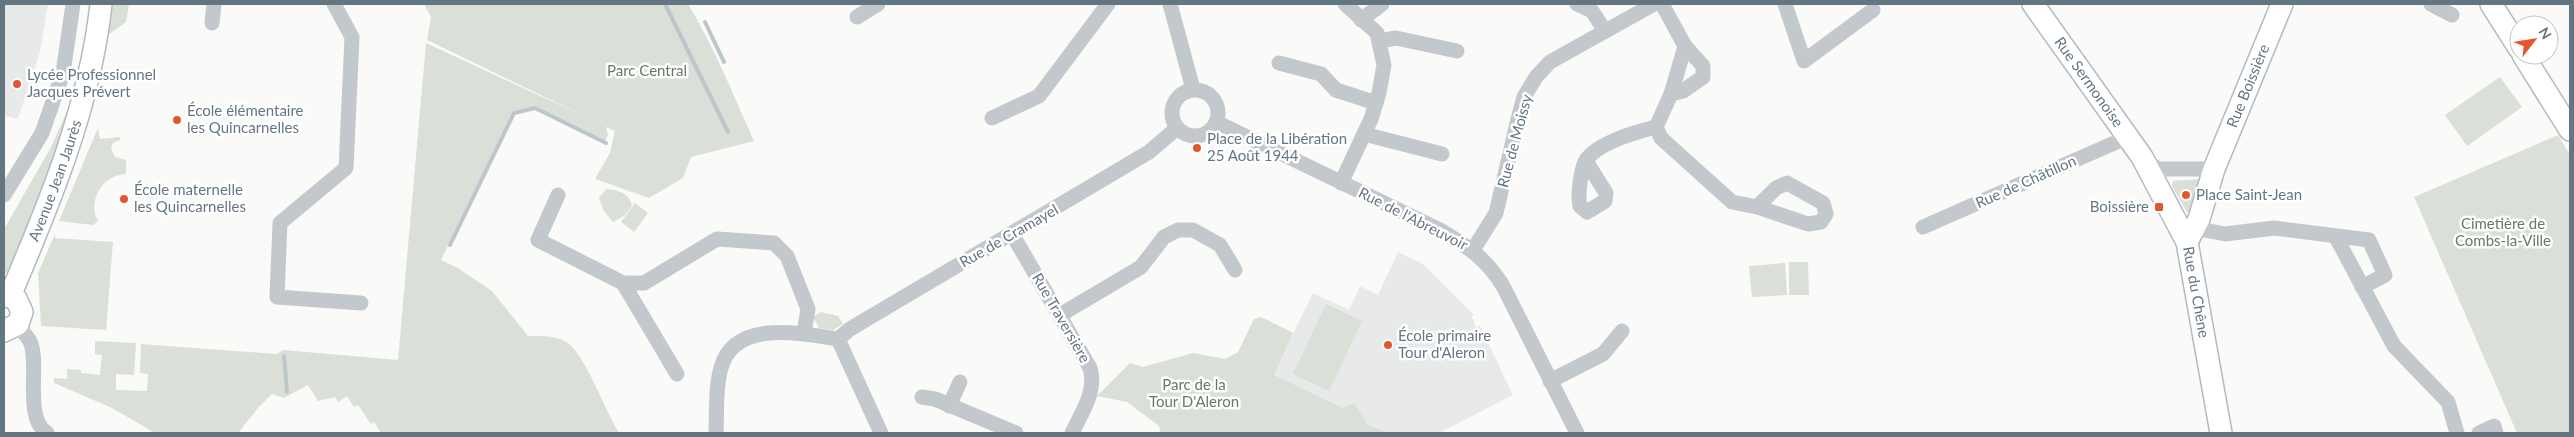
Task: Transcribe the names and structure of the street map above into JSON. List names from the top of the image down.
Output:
{
  "streets": {
    "street": [
      "Rue Sermonoise",
      "Rue Boissière",
      "Rue de Moissy",
      "Avenue Jean Jaurès",
      "Rue de Châtillon",
      "Rue de l'Abreuvoir",
      "Rue de Cramayel",
      "Rue du Chêne",
      "Rue Traversière"
    ]
  },
  "crossings": [
    ["Rue Sermonoise", "Rue de Châtillon"],
    ["Rue Sermonoise", "Rue du Chêne"],
    ["Rue Boissière", "Rue du Chêne"],
    ["Rue de Moissy", "Rue de l'Abreuvoir"],
    ["Rue de l'Abreuvoir", "Rue de Cramayel"],
    ["Rue de Cramayel", "Rue Traversière"]
  ],
  "parks": ["Parc Central", "Cimetière de Combs-la-Ville", "Parc de la Tour D'Aleron"],
  "places": {
    "other": [
      "Lycée Professionnel Jacques Prévert",
      "École élémentaire les Quincarnelles",
      "Place de la Libération 25 Août 1944",
      "Place Saint-Jean",
      "École maternelle les Quincarnelles",
      "École primaire Tour d'Aleron"
    ],
    "transit": ["Boissière"]
  },
  "north": "top right"
}
